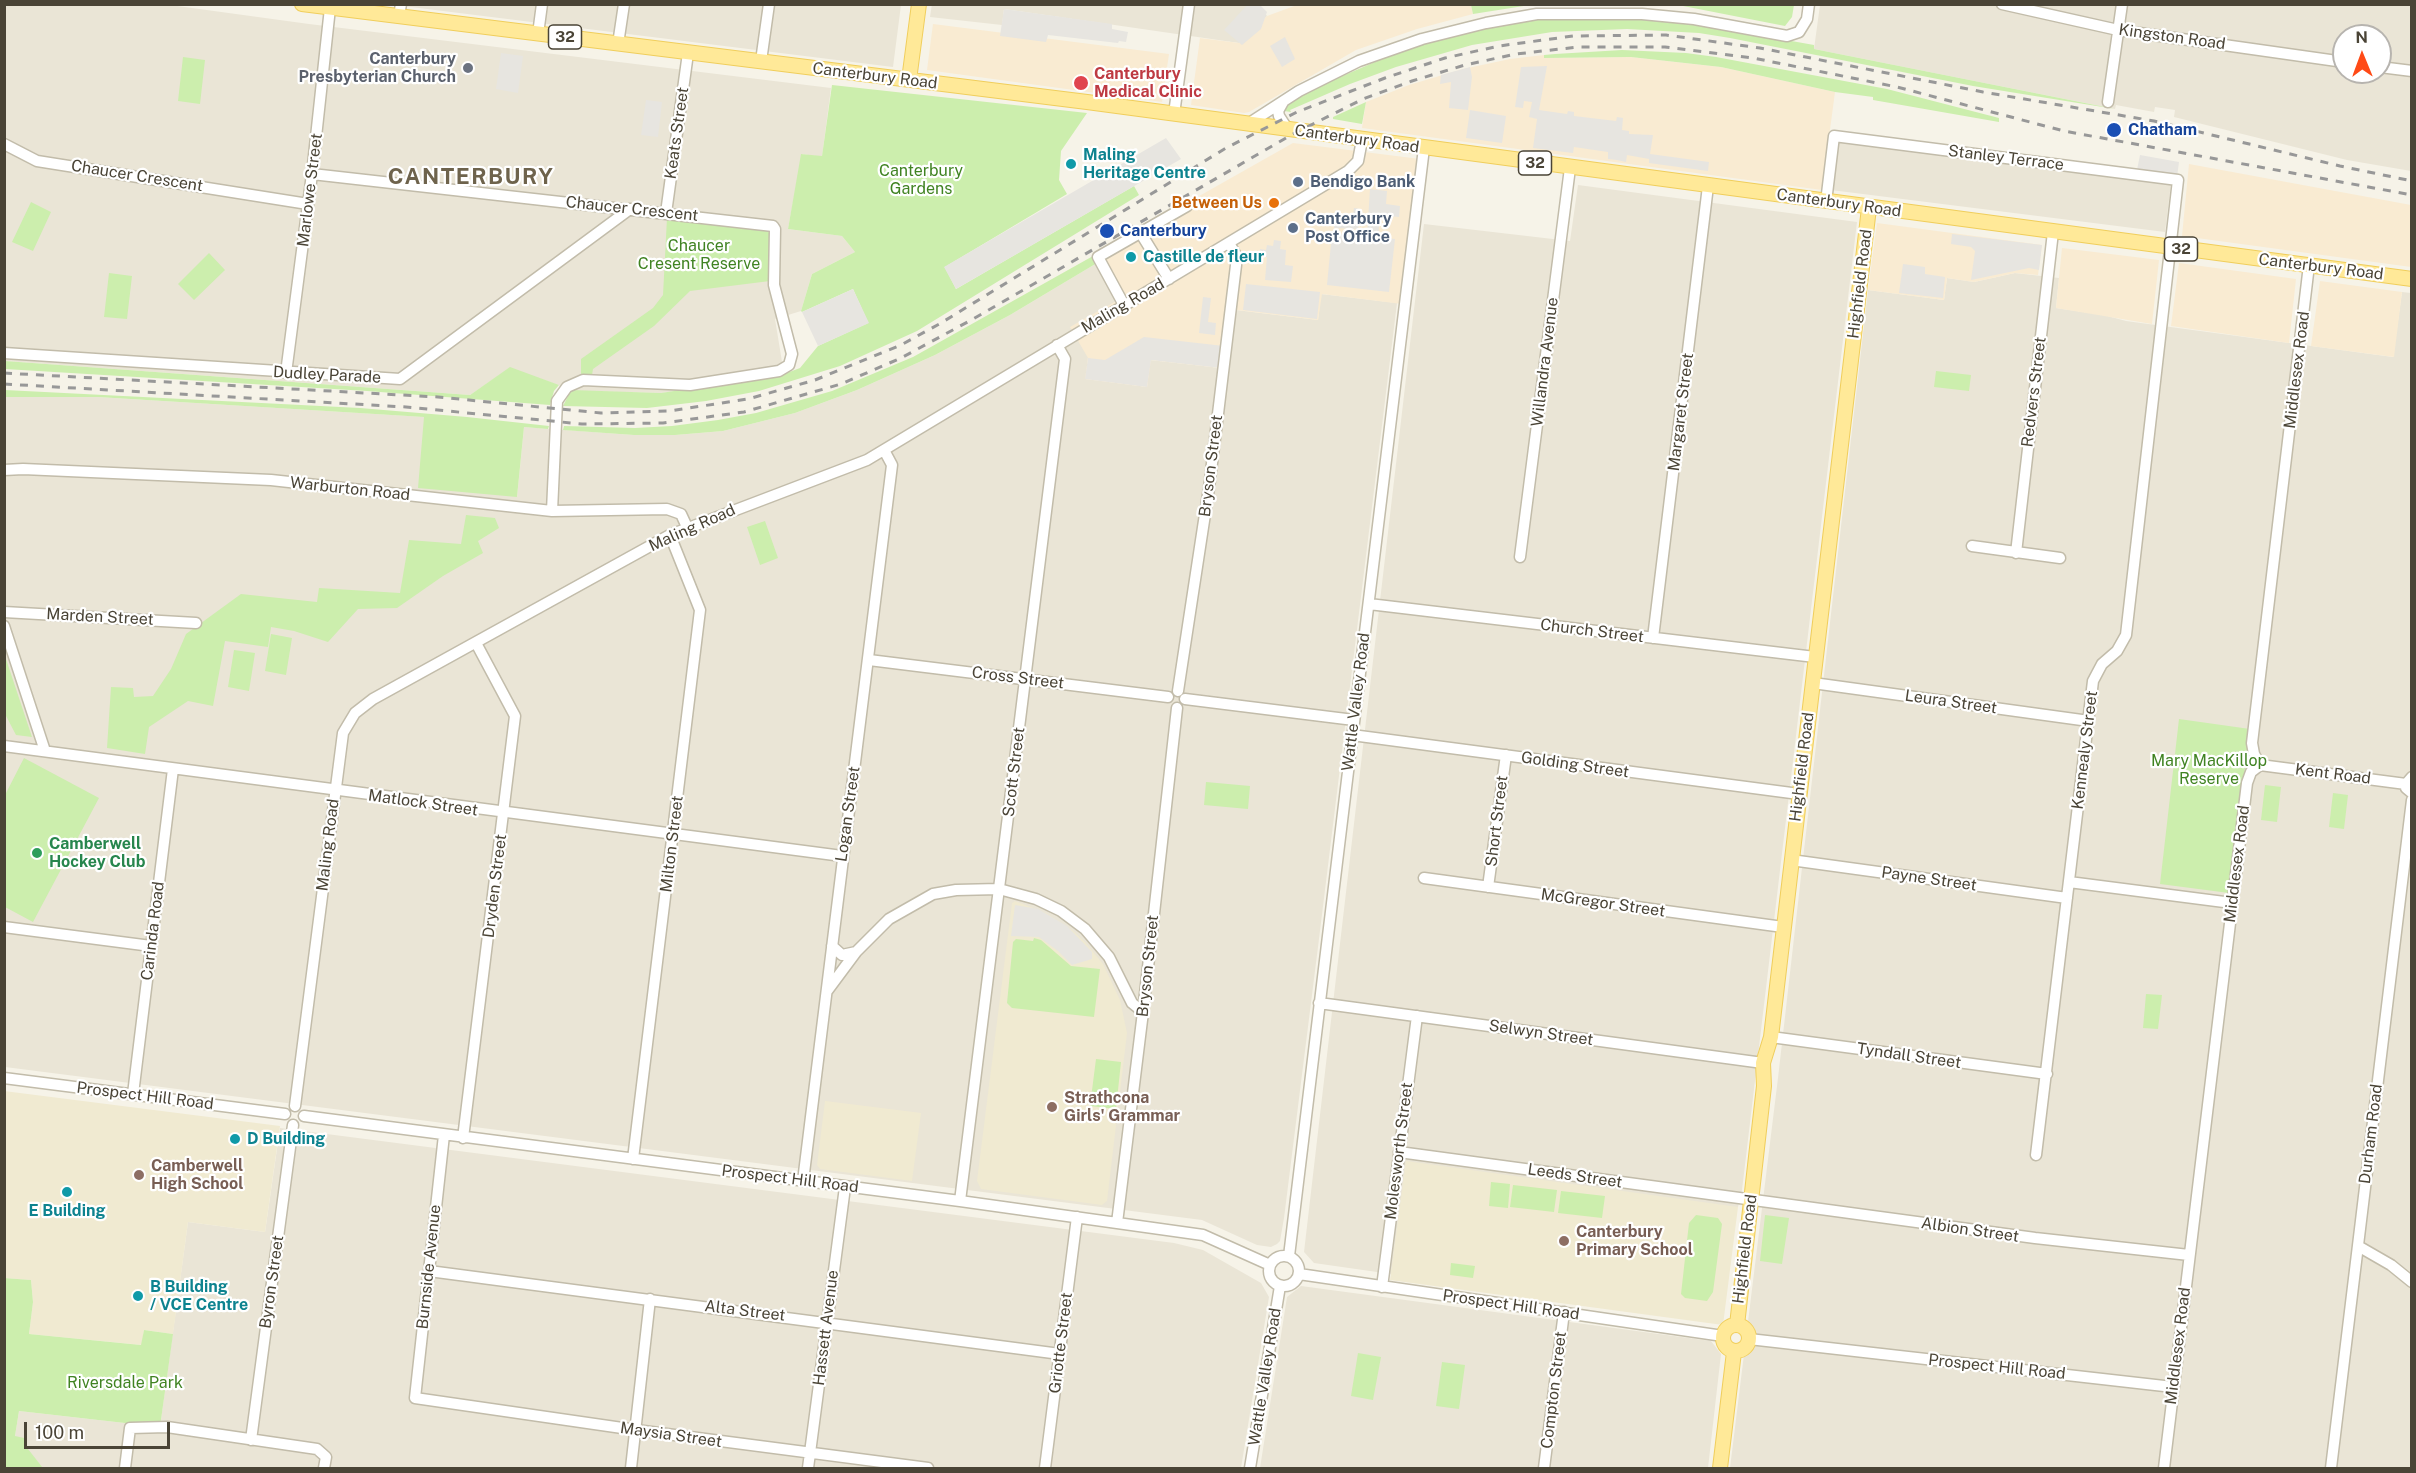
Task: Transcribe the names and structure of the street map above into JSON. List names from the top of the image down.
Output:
{
  "streets": {
    "main road": ["32", "Canterbury Road", "Highfield Road"],
    "street": [
      "Kingston Road",
      "Keats Street",
      "Stanley Terrace",
      "Chaucer Crescent",
      "Marlowe Street",
      "Maling Road",
      "Willandra Avenue",
      "Middlesex Road",
      "Dudley Parade",
      "Redvers Street",
      "Margaret Street",
      "Bryson Street",
      "Warburton Road",
      "Marden Street",
      "Church Street",
      "Cross Street",
      "Wattle Valley Road",
      "Leura Street",
      "Kennealy Street",
      "Golding Street",
      "Scott Street",
      "Kent Road",
      "Matlock Street",
      "Logan Street",
      "Short Street",
      "Milton Street",
      "Payne Street",
      "Dryden Street",
      "McGregor Street",
      "Carinda Road",
      "Selwyn Street",
      "Tyndall Street",
      "Prospect Hill Road",
      "Durham Road",
      "Molesworth Street",
      "Leeds Street",
      "Albion Street",
      "Burnside Avenue",
      "Byron Street",
      "Alta Street",
      "Hassett Avenue",
      "Griotte Street",
      "Compton Street",
      "Maysia Street"
    ]
  },
  "crossings": [
    ["Canterbury Road", "Keats Street"],
    ["Canterbury Road", "Stanley Terrace"],
    ["Canterbury Road", "Marlowe Street"],
    ["Canterbury Road", "Highfield Road"],
    ["Canterbury Road", "Maling Road"],
    ["Canterbury Road", "Willandra Avenue"],
    ["Canterbury Road", "Middlesex Road"],
    ["Canterbury Road", "Redvers Street"],
    ["Canterbury Road", "Margaret Street"],
    ["Canterbury Road", "Wattle Valley Road"],
    ["Canterbury Road", "Kennealy Street"],
    ["Keats Street", "Chaucer Crescent"],
    ["Stanley Terrace", "Kennealy Street"],
    ["Chaucer Crescent", "Marlowe Street"],
    ["Chaucer Crescent", "Dudley Parade"],
    ["Chaucer Crescent", "Warburton Road"],
    ["Marlowe Street", "Dudley Parade"],
    ["Highfield Road", "Church Street"],
    ["Highfield Road", "Leura Street"],
    ["Highfield Road", "Golding Street"],
    ["Highfield Road", "Payne Street"],
    ["Highfield Road", "McGregor Street"],
    ["Highfield Road", "Selwyn Street"],
    ["Highfield Road", "Tyndall Street"],
    ["Highfield Road", "Prospect Hill Road"],
    ["Highfield Road", "Leeds Street"],
    ["Highfield Road", "Albion Street"],
    ["Maling Road", "Bryson Street"],
    ["Maling Road", "Warburton Road"],
    ["Maling Road", "Scott Street"],
    ["Maling Road", "Matlock Street"],
    ["Maling Road", "Logan Street"],
    ["Maling Road", "Milton Street"],
    ["Maling Road", "Dryden Street"],
    ["Maling Road", "Prospect Hill Road"],
    ["Maling Road", "Byron Street"],
    ["Middlesex Road", "Kent Road"],
    ["Middlesex Road", "Prospect Hill Road"],
    ["Middlesex Road", "Albion Street"],
    ["Margaret Street", "Church Street"],
    ["Bryson Street", "Cross Street"],
    ["Bryson Street", "Prospect Hill Road"],
    ["Church Street", "Wattle Valley Road"],
    ["Cross Street", "Scott Street"],
    ["Cross Street", "Logan Street"],
    ["Wattle Valley Road", "Golding Street"],
    ["Wattle Valley Road", "Selwyn Street"],
    ["Wattle Valley Road", "Prospect Hill Road"],
    ["Leura Street", "Kennealy Street"],
    ["Kennealy Street", "Payne Street"],
    ["Kennealy Street", "Tyndall Street"],
    ["Golding Street", "Short Street"],
    ["Scott Street", "Prospect Hill Road"],
    ["Matlock Street", "Logan Street"],
    ["Matlock Street", "Milton Street"],
    ["Matlock Street", "Dryden Street"],
    ["Matlock Street", "Carinda Road"],
    ["Logan Street", "Prospect Hill Road"],
    ["Short Street", "McGregor Street"],
    ["Milton Street", "Prospect Hill Road"],
    ["Dryden Street", "Prospect Hill Road"],
    ["Carinda Road", "Prospect Hill Road"],
    ["Selwyn Street", "Molesworth Street"],
    ["Prospect Hill Road", "Molesworth Street"],
    ["Prospect Hill Road", "Burnside Avenue"],
    ["Prospect Hill Road", "Byron Street"],
    ["Prospect Hill Road", "Hassett Avenue"],
    ["Prospect Hill Road", "Griotte Street"],
    ["Prospect Hill Road", "Compton Street"],
    ["Molesworth Street", "Leeds Street"],
    ["Leeds Street", "Albion Street"],
    ["Burnside Avenue", "Alta Street"],
    ["Burnside Avenue", "Maysia Street"],
    ["Alta Street", "Hassett Avenue"],
    ["Alta Street", "Griotte Street"],
    ["Hassett Avenue", "Maysia Street"]
  ],
  "districts": ["CANTERBURY"],
  "parks": [
    "Canterbury Gardens",
    "Chaucer Cresent Reserve",
    "Mary MacKillop Reserve",
    "Riversdale Park"
  ],
  "places": [
    "Canterbury Presbyterian Church",
    "Canterbury Medical Clinic",
    "Chatham",
    "Maling Heritage Centre",
    "Bendigo Bank",
    "Between Us",
    "Canterbury Post Office",
    "Canterbury",
    "Castille de fleur",
    "Camberwell Hockey Club",
    "Strathcona Girls' Grammar",
    "D Building",
    "Camberwell High School",
    "E Building",
    "Canterbury Primary School",
    "B Building / VCE Centre"
  ],
  "scale_bar": "100 m",
  "north": "top"
}
